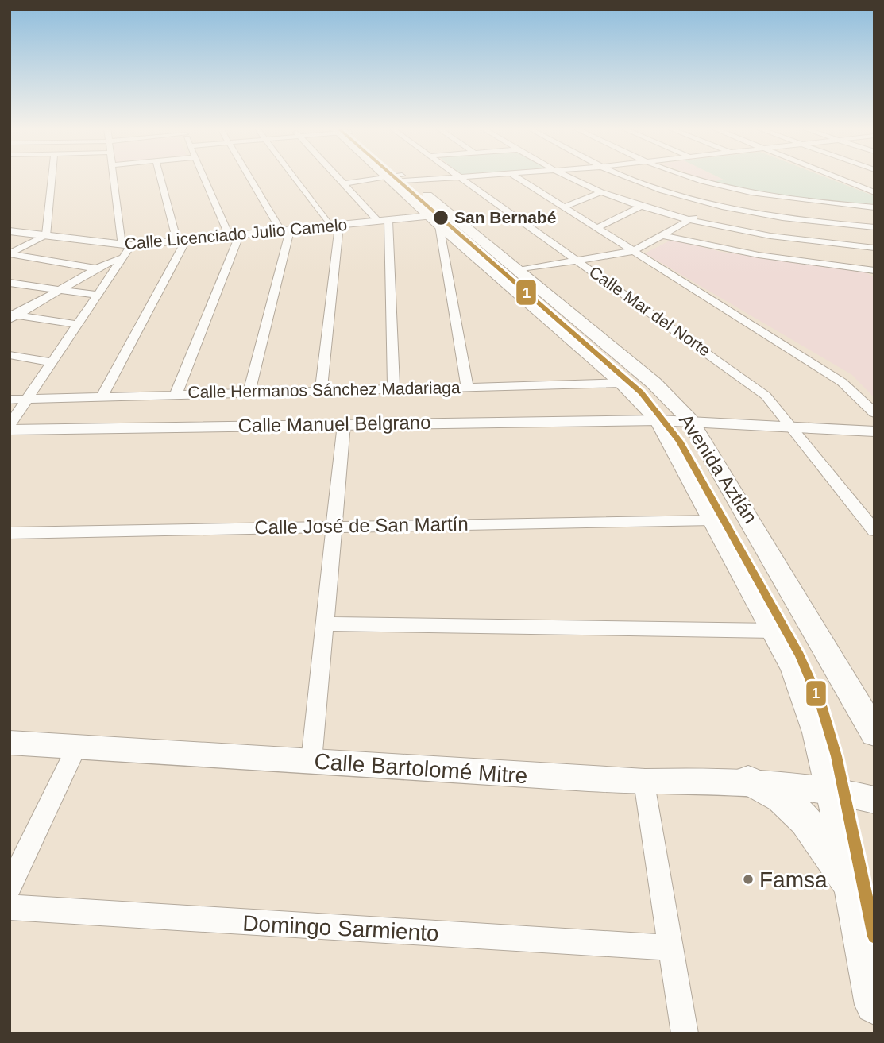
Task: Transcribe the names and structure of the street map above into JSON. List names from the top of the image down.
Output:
{
  "streets": {
    "main road": ["Avenida Aztlán"],
    "street": [
      "Calle Licenciado Julio Camelo",
      "Calle Mar del Norte",
      "Calle Hermanos Sánchez Madariaga",
      "Calle Manuel Belgrano",
      "Calle José de San Martín",
      "Calle Bartolomé Mitre",
      "Domingo Sarmiento"
    ]
  },
  "crossings": [
    ["Calle Licenciado Julio Camelo", "Avenida Aztlán"],
    ["Calle Mar del Norte", "Calle Manuel Belgrano"],
    ["Calle Hermanos Sánchez Madariaga", "Avenida Aztlán"],
    ["Calle Manuel Belgrano", "Avenida Aztlán"],
    ["Avenida Aztlán", "Calle José de San Martín"],
    ["Avenida Aztlán", "Calle Bartolomé Mitre"]
  ],
  "places": ["San Bernabé", "Famsa"],
  "lines": ["transit line 1"]
}
